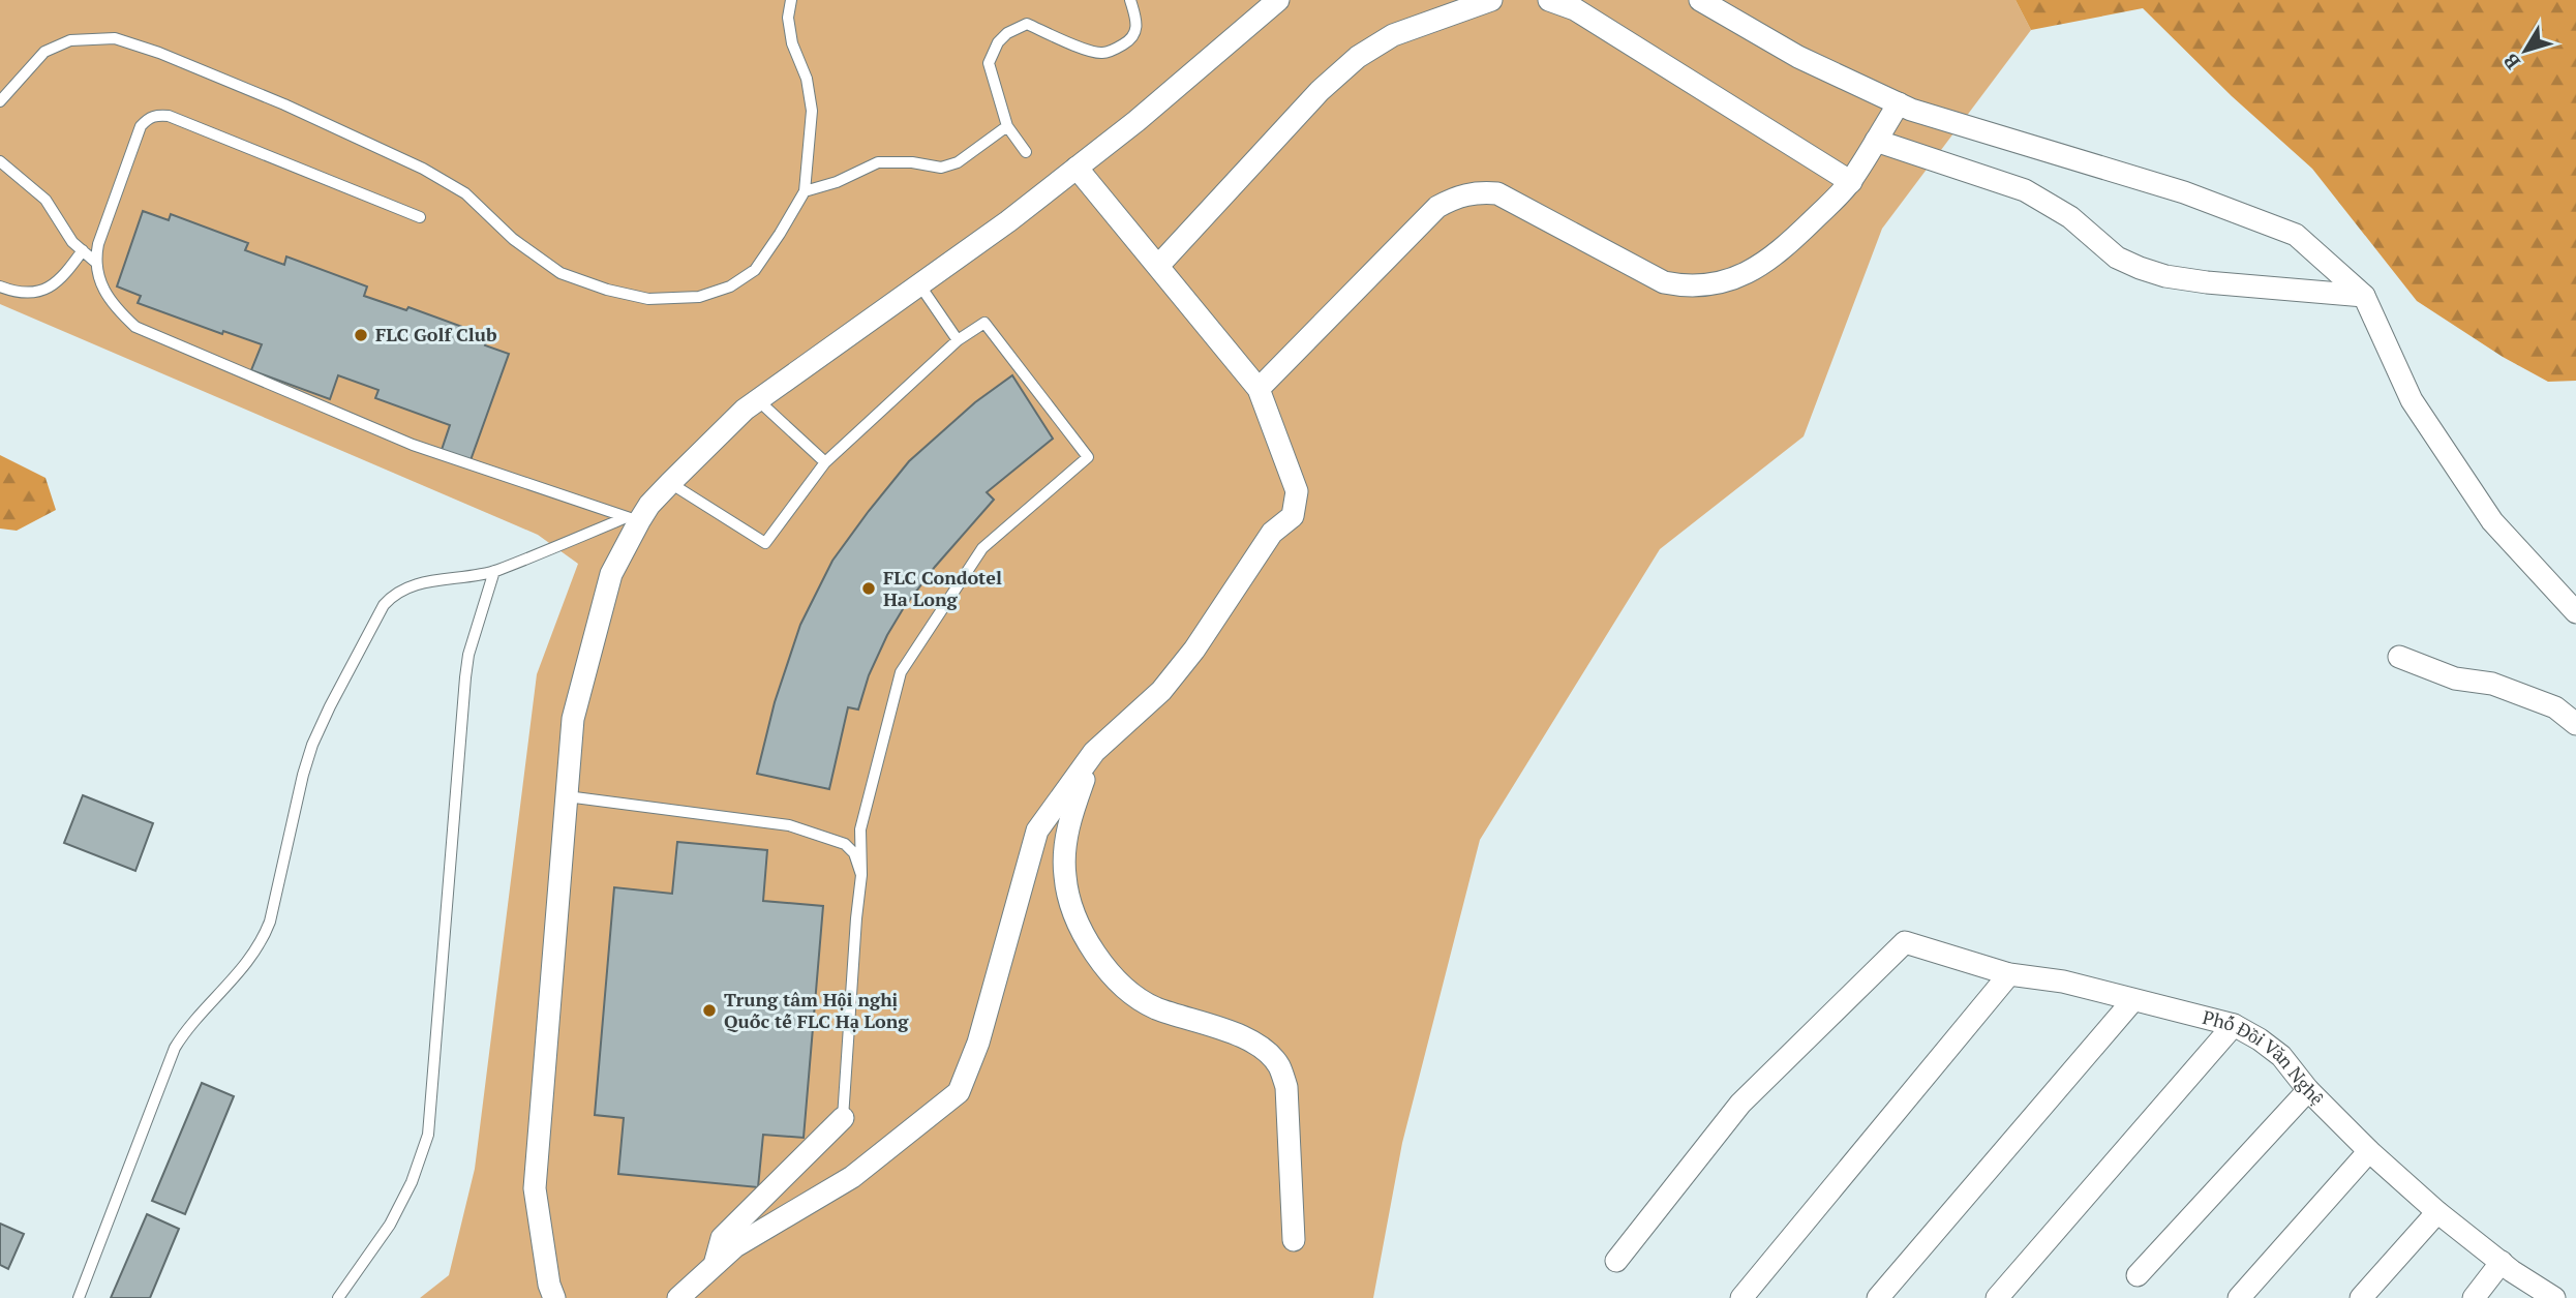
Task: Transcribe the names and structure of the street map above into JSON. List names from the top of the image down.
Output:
{
  "streets": {
    "street": ["Phố Đồi Văn Nghệ"]
  },
  "places": ["FLC Golf Club", "FLC Condotel Ha Long", "Trung tâm Hội nghị Quốc tế FLC Hạ Long"],
  "north": "bottom left"
}
